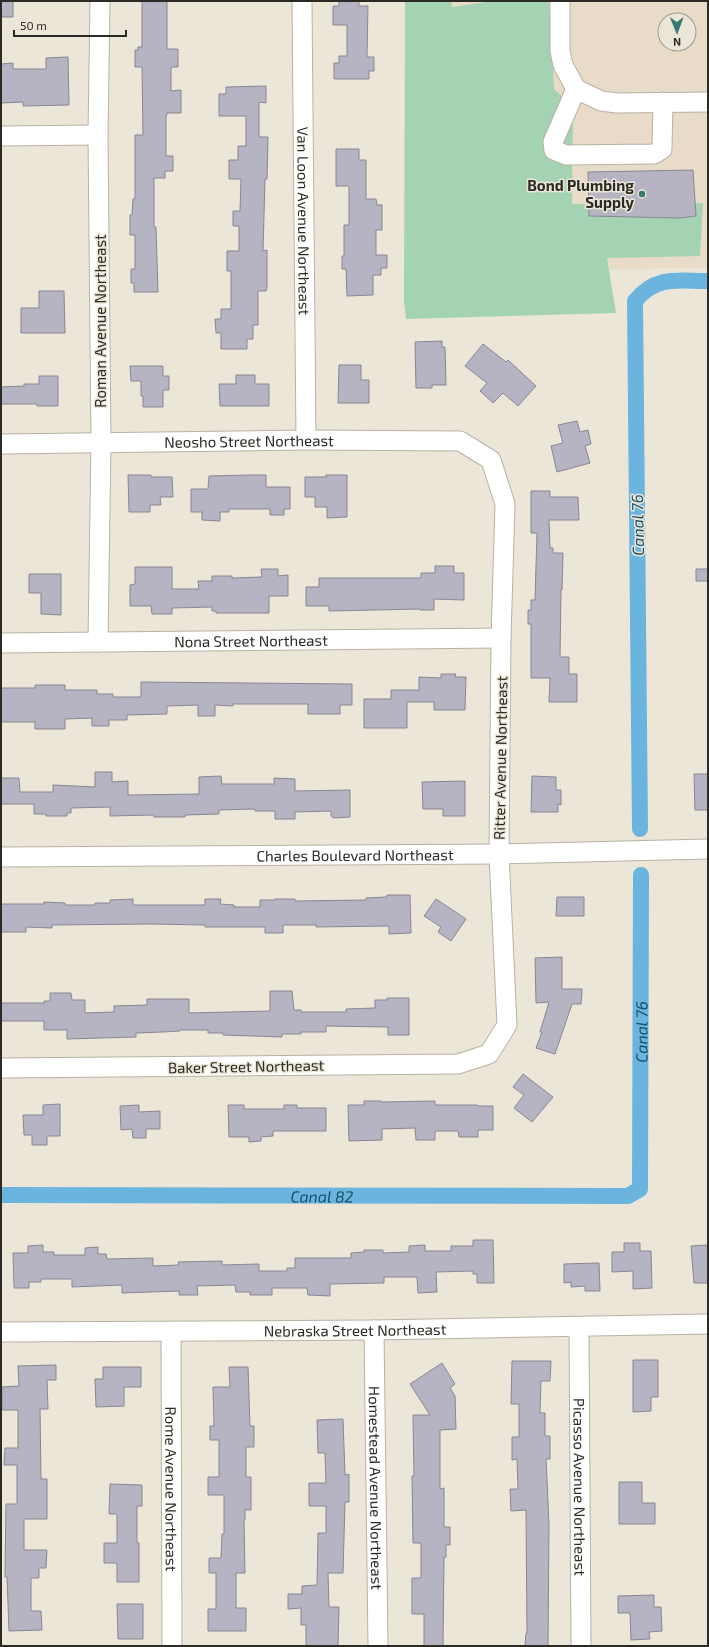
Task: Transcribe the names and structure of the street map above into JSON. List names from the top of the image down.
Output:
{
  "streets": {
    "street": [
      "Van Loon Avenue Northeast",
      "Roman Avenue Northeast",
      "Neosho Street Northeast",
      "Nona Street Northeast",
      "Ritter Avenue Northeast",
      "Charles Boulevard Northeast",
      "Baker Street Northeast",
      "Nebraska Street Northeast",
      "Picasso Avenue Northeast",
      "Homestead Avenue Northeast",
      "Rome Avenue Northeast"
    ]
  },
  "crossings": [
    ["Van Loon Avenue Northeast", "Neosho Street Northeast"],
    ["Roman Avenue Northeast", "Neosho Street Northeast"],
    ["Roman Avenue Northeast", "Nona Street Northeast"],
    ["Neosho Street Northeast", "Ritter Avenue Northeast"],
    ["Nona Street Northeast", "Ritter Avenue Northeast"],
    ["Ritter Avenue Northeast", "Charles Boulevard Northeast"],
    ["Ritter Avenue Northeast", "Baker Street Northeast"],
    ["Nebraska Street Northeast", "Picasso Avenue Northeast"],
    ["Nebraska Street Northeast", "Homestead Avenue Northeast"],
    ["Nebraska Street Northeast", "Rome Avenue Northeast"]
  ],
  "water": ["Canal 76", "Canal 82"],
  "places": ["Bond Plumbing Supply"],
  "scale_bar": "50 m",
  "north": "bottom"
}
